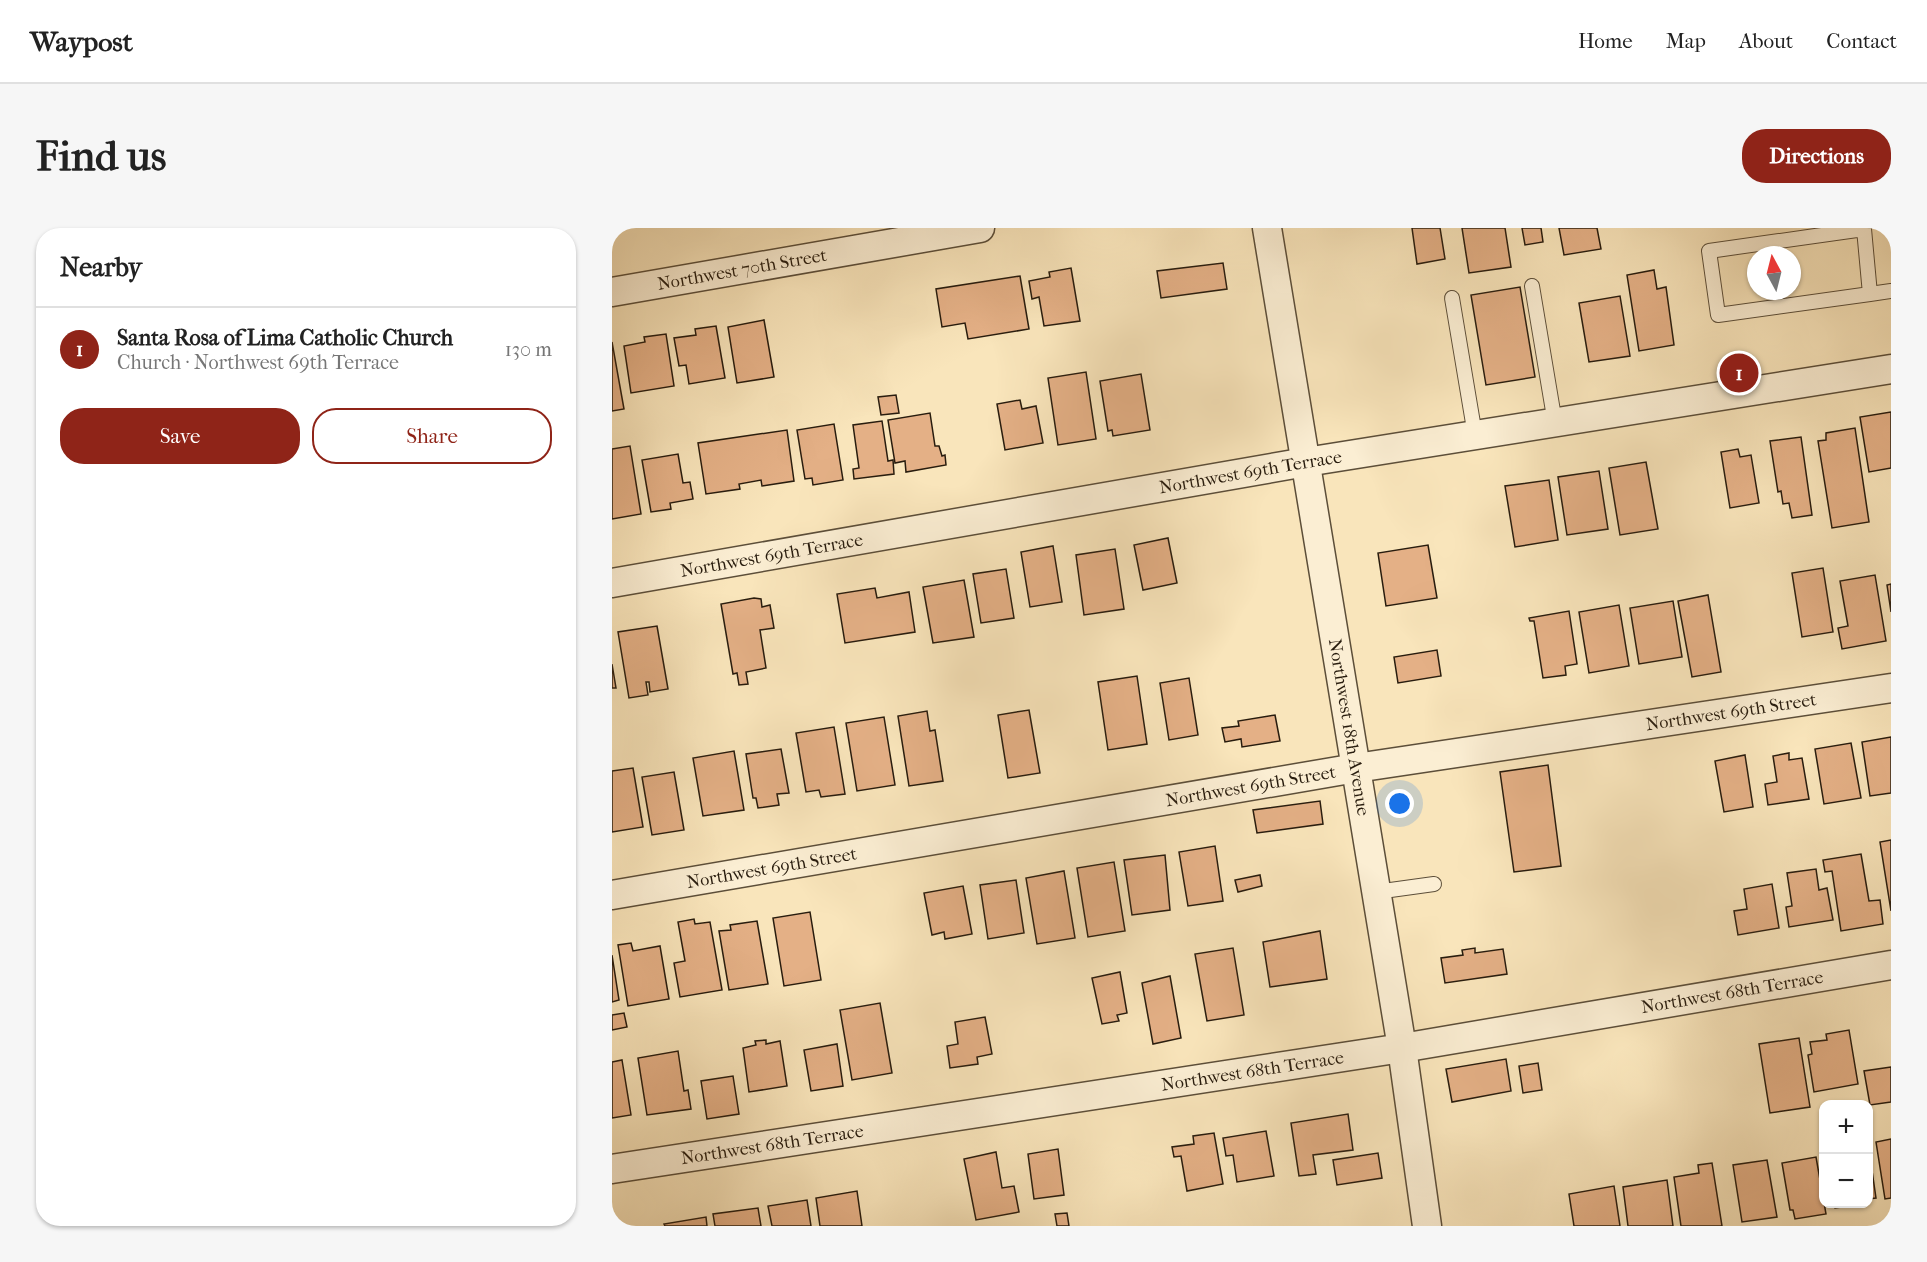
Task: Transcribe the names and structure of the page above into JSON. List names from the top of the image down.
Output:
{
  "streets": {
    "street": [
      "Northwest 70th Street",
      "Northwest 69th Terrace",
      "Northwest 69th Street",
      "Northwest 18th Avenue",
      "Northwest 68th Terrace"
    ]
  },
  "crossings": [
    ["Northwest 69th Terrace", "Northwest 18th Avenue"],
    ["Northwest 69th Street", "Northwest 18th Avenue"],
    ["Northwest 18th Avenue", "Northwest 68th Terrace"]
  ],
  "north": "top",
  "page": {
    "header": "Waypost",
    "nav": [
      "Home",
      "Map",
      "About",
      "Contact"
    ],
    "buttons": [
      "Directions",
      ["Save", "Share"]
    ],
    "title": "Find us",
    "heading": "Nearby",
    "list": [
      {
        "mark": "1",
        "name": "Santa Rosa of Lima Catholic Church",
        "note": "Church · Northwest 69th Terrace",
        "value": "130 m"
      }
    ],
    "pins": "1",
    "map_buttons": ["+", "−"]
  }
}
